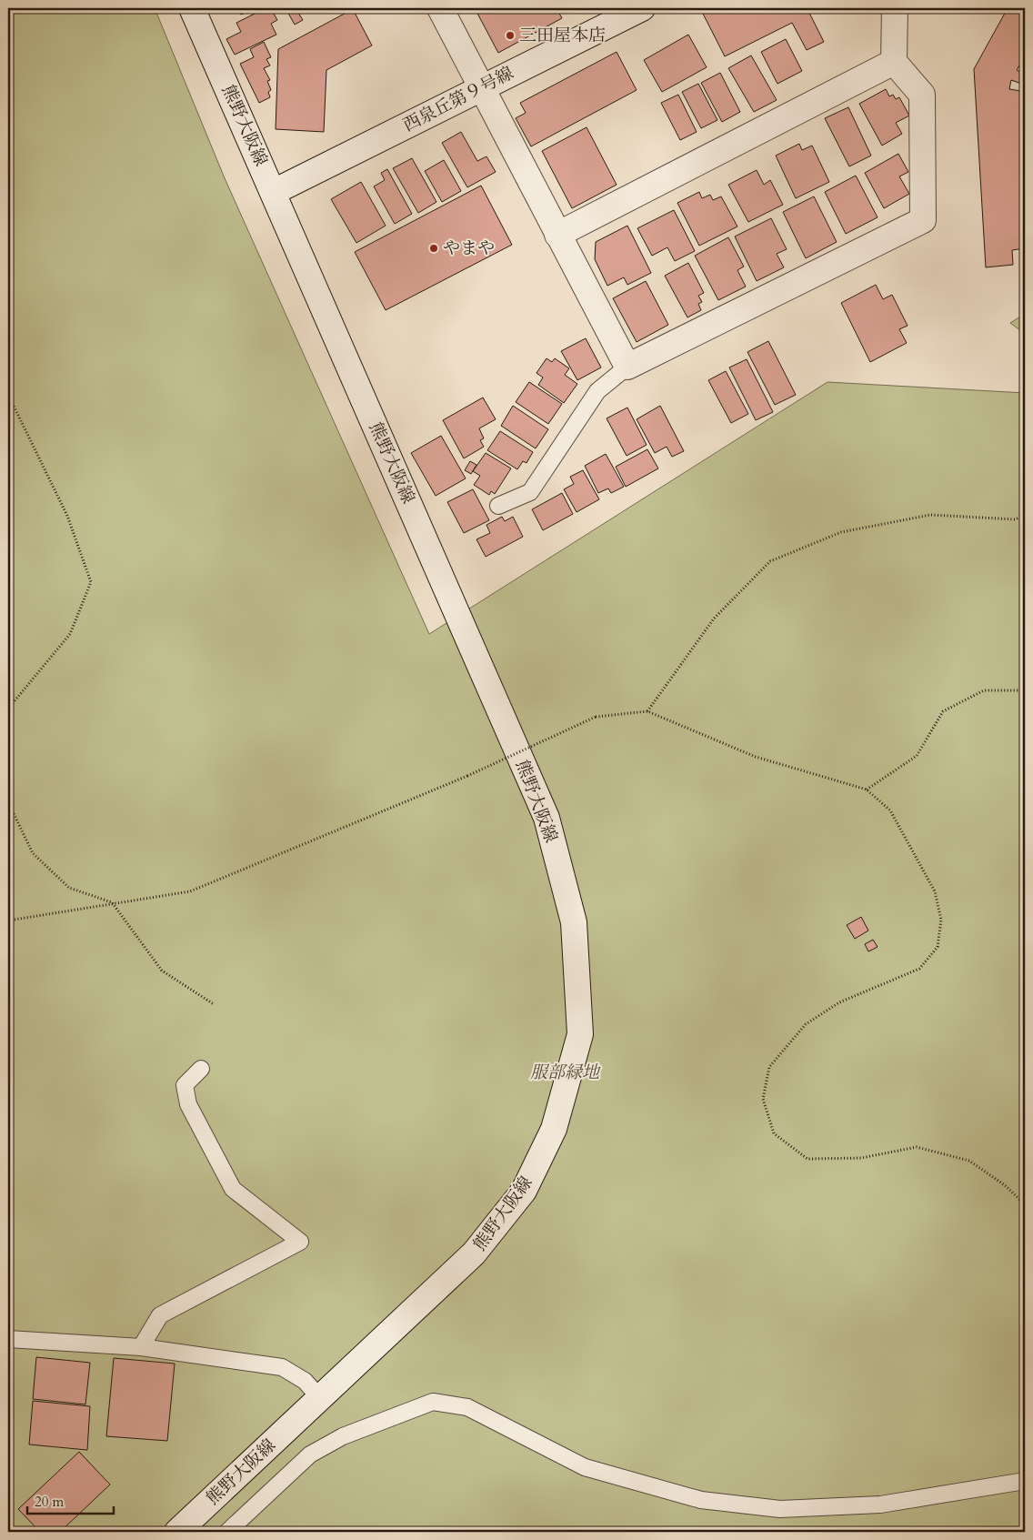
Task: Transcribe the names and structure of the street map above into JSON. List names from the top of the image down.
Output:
{
  "streets": {
    "street": ["西泉丘第９号線", "熊野大阪線"]
  },
  "crossings": [
    ["西泉丘第９号線", "熊野大阪線"]
  ],
  "parks": ["服部緑地"],
  "places": ["三田屋本店", "やまや"],
  "scale_bar": "20 m"
}
